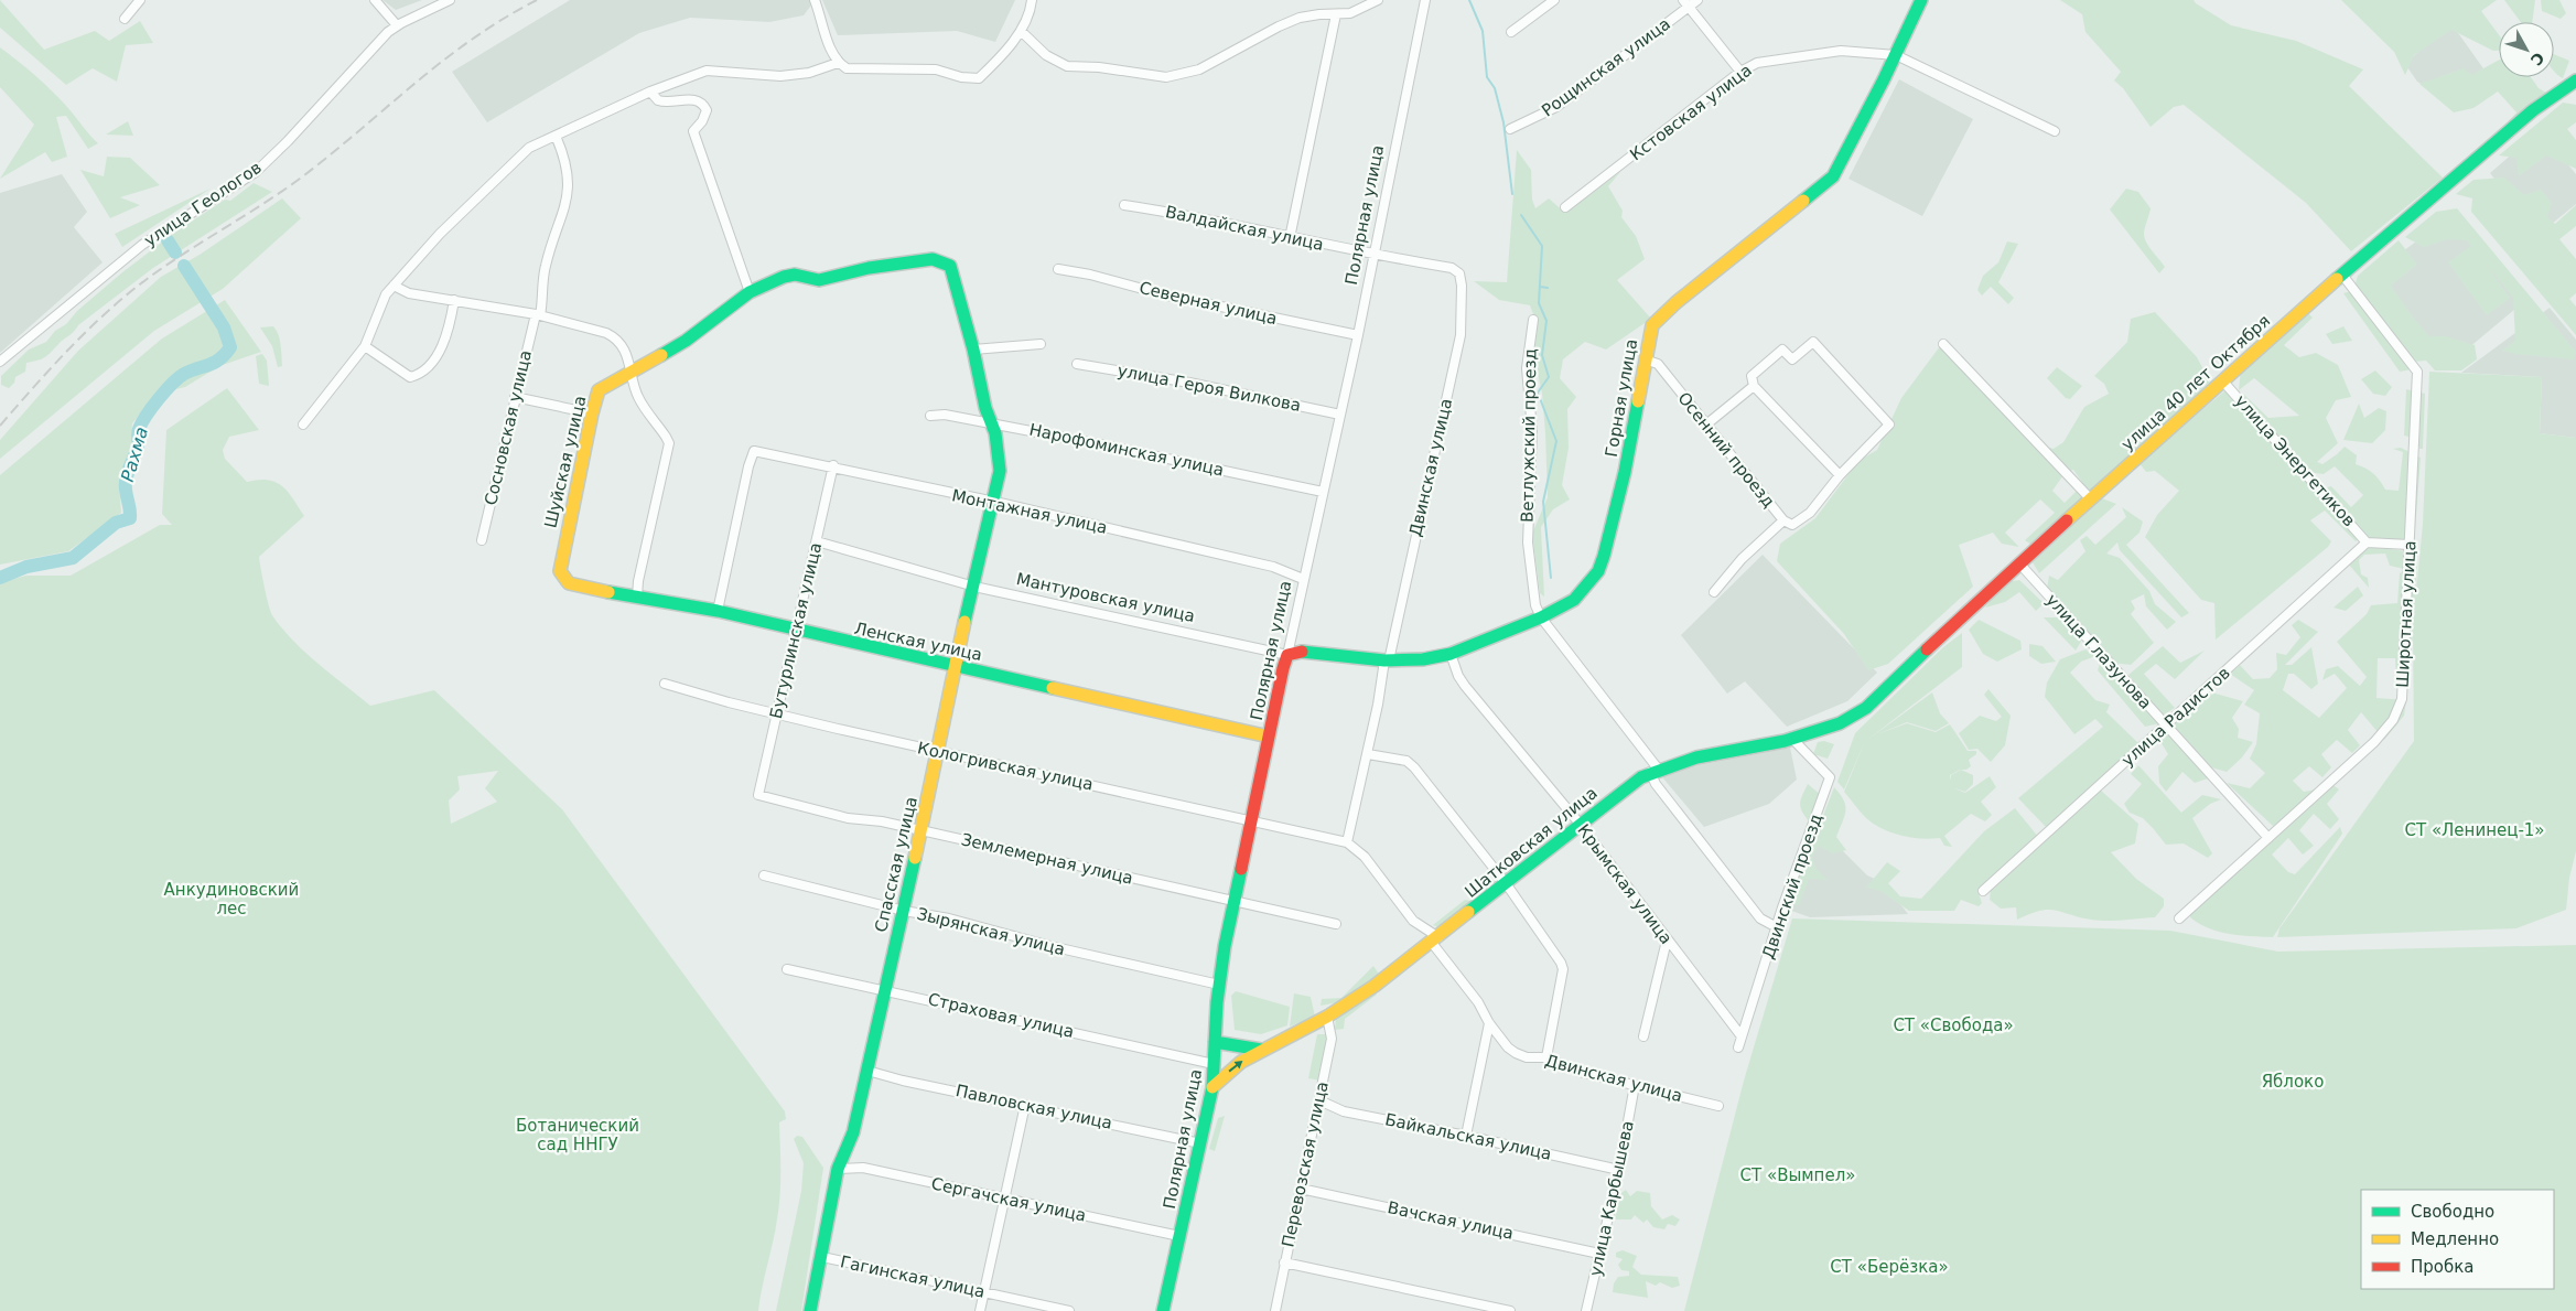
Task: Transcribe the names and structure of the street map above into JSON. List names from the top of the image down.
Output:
{
  "streets": {
    "street": [
      "Рощинская улица",
      "Кстовская улица",
      "улица Геологов",
      "Полярная улица",
      "Валдайская улица",
      "Северная улица",
      "улица 40 лет Октября",
      "улица Героя Вилкова",
      "Горная улица",
      "Сосновская улица",
      "Ветлужский проезд",
      "Нарофоминская улица",
      "Осенний проезд",
      "улица Энергетиков",
      "Шуйская улица",
      "Двинская улица",
      "Монтажная улица",
      "Мантуровская улица",
      "Широтная улица",
      "Бутурлинская улица",
      "Ленская улица",
      "улица Глазунова",
      "улица Радистов",
      "Кологривская улица",
      "Шатковская улица",
      "Землемерная улица",
      "Спасская улица",
      "Крымская улица",
      "Двинский проезд",
      "Зырянская улица",
      "Страховая улица",
      "Павловская улица",
      "Байкальская улица",
      "Перевозская улица",
      "улица Карбышева",
      "Сергачская улица",
      "Вачская улица",
      "Гагинская улица"
    ]
  },
  "crossings": [
    ["Кстовская улица", "Горная улица"],
    ["Полярная улица", "Валдайская улица"],
    ["Полярная улица", "Северная улица"],
    ["Полярная улица", "улица Героя Вилкова"],
    ["Полярная улица", "Нарофоминская улица"],
    ["Полярная улица", "Монтажная улица"],
    ["Полярная улица", "Мантуровская улица"],
    ["Полярная улица", "Ленская улица"],
    ["Полярная улица", "Кологривская улица"],
    ["Полярная улица", "Землемерная улица"],
    ["Полярная улица", "Зырянская улица"],
    ["Полярная улица", "Страховая улица"],
    ["Полярная улица", "Павловская улица"],
    ["Полярная улица", "Сергачская улица"],
    ["Валдайская улица", "Двинская улица"],
    ["улица 40 лет Октября", "улица Энергетиков"],
    ["улица 40 лет Октября", "Широтная улица"],
    ["улица 40 лет Октября", "улица Глазунова"],
    ["улица 40 лет Октября", "Шатковская улица"],
    ["Горная улица", "Ветлужский проезд"],
    ["Горная улица", "Осенний проезд"],
    ["Горная улица", "Двинская улица"],
    ["Горная улица", "Мантуровская улица"],
    ["Горная улица", "Крымская улица"],
    ["Нарофоминская улица", "Спасская улица"],
    ["улица Энергетиков", "улица Радистов"],
    ["Шуйская улица", "Ленская улица"],
    ["Шуйская улица", "Спасская улица"],
    ["Двинская улица", "Мантуровская улица"],
    ["Двинская улица", "Кологривская улица"],
    ["Двинская улица", "Шатковская улица"],
    ["Двинская улица", "улица Карбышева"],
    ["Монтажная улица", "Бутурлинская улица"],
    ["Монтажная улица", "Ленская улица"],
    ["Монтажная улица", "Спасская улица"],
    ["Мантуровская улица", "Бутурлинская улица"],
    ["Мантуровская улица", "Спасская улица"],
    ["Широтная улица", "улица Глазунова"],
    ["Бутурлинская улица", "Ленская улица"],
    ["Бутурлинская улица", "Кологривская улица"],
    ["Бутурлинская улица", "Землемерная улица"],
    ["Ленская улица", "Спасская улица"],
    ["улица Глазунова", "улица Радистов"],
    ["Кологривская улица", "Спасская улица"],
    ["Шатковская улица", "Крымская улица"],
    ["Шатковская улица", "Двинский проезд"],
    ["Шатковская улица", "Перевозская улица"],
    ["Землемерная улица", "Спасская улица"],
    ["Спасская улица", "Зырянская улица"],
    ["Спасская улица", "Страховая улица"],
    ["Спасская улица", "Павловская улица"],
    ["Спасская улица", "Сергачская улица"],
    ["Спасская улица", "Гагинская улица"],
    ["Крымская улица", "Двинский проезд"],
    ["Байкальская улица", "Перевозская улица"],
    ["Байкальская улица", "улица Карбышева"],
    ["Перевозская улица", "Вачская улица"],
    ["улица Карбышева", "Вачская улица"]
  ],
  "water": ["Рахма"],
  "parks": [
    "СТ «Ленинец-1»",
    "Анкудиновский лес",
    "СТ «Свобода»",
    "Яблоко",
    "Ботанический сад ННГУ",
    "СТ «Вымпел»",
    "СТ «Берёзка»"
  ],
  "legend": ["Свободно", "Медленно", "Пробка"],
  "north": "bottom right"
}
